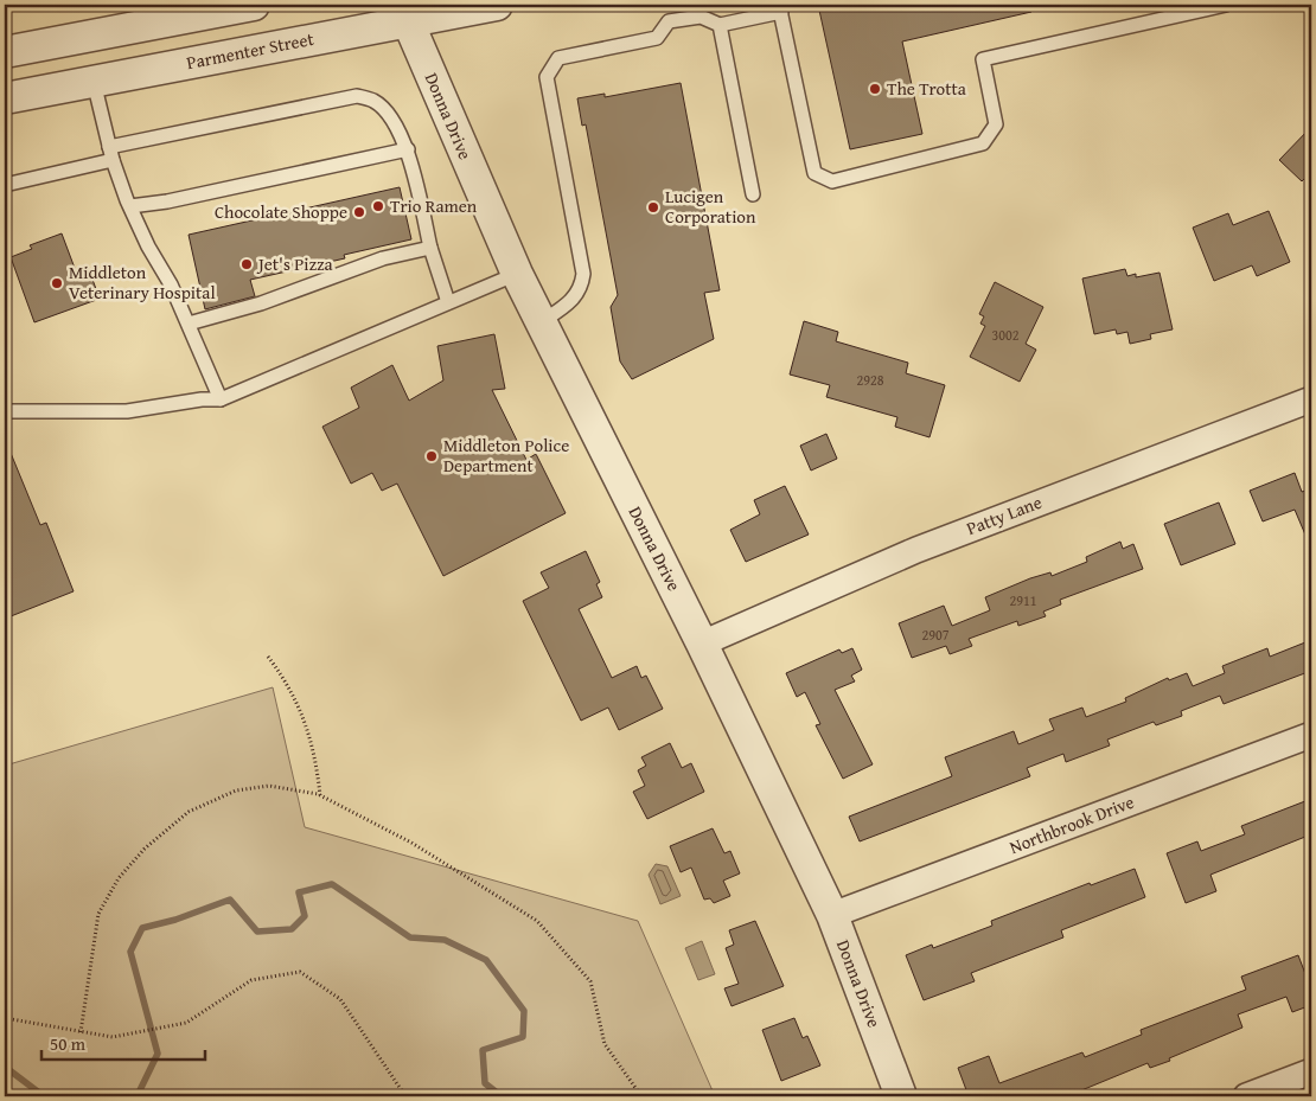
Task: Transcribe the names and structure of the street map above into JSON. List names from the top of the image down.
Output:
{
  "streets": {
    "street": [
      "Parmenter Street",
      "Donna Drive",
      "Patty Lane",
      "Northbrook Drive"
    ]
  },
  "crossings": [
    ["Parmenter Street", "Donna Drive"],
    ["Donna Drive", "Patty Lane"],
    ["Donna Drive", "Northbrook Drive"]
  ],
  "places": [
    "The Trotta",
    "Trio Ramen",
    "Lucigen Corporation",
    "Chocolate Shoppe",
    "Jet's Pizza",
    "Middleton Veterinary Hospital",
    "Middleton Police Department"
  ],
  "house_numbers": [
    "3002",
    "2928",
    "2911",
    "2907"
  ],
  "scale_bar": "50 m"
}
